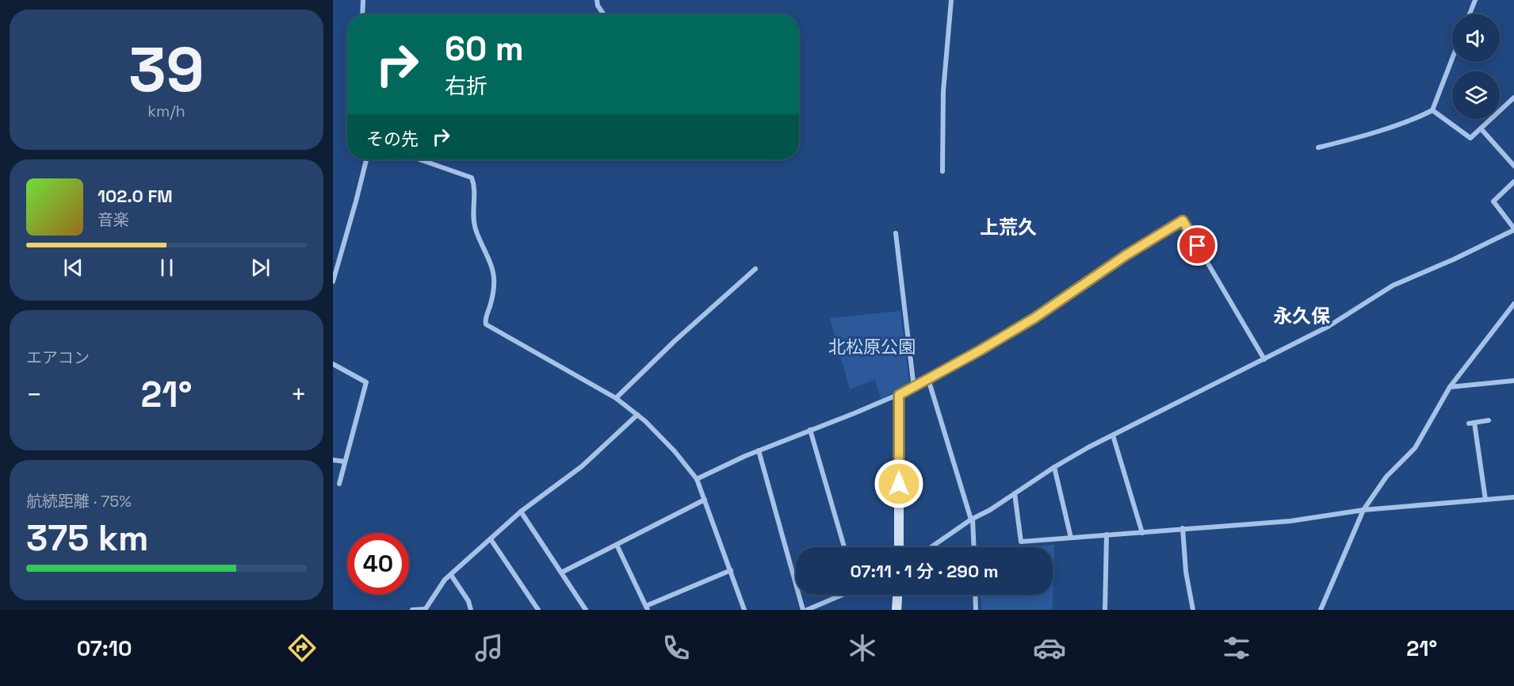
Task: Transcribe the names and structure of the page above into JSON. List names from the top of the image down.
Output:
{
  "districts": ["上荒久", "永久保"],
  "parks": ["北松原公園"],
  "page": {
    "tile": [
      ["39", "km/h"],
      "エアコン",
      ["航続距離 · 75%", "375 km"]
    ],
    "turn": ["60 m", "右折"],
    "then": "その先",
    "song": ["102.0 FM", "音楽"],
    "heat": ["−", "21°", "+"],
    "limit": "40",
    "trip": "07:11 · 1 分 · 290 m",
    "tabs": ["07:10", "21°"]
  }
}
